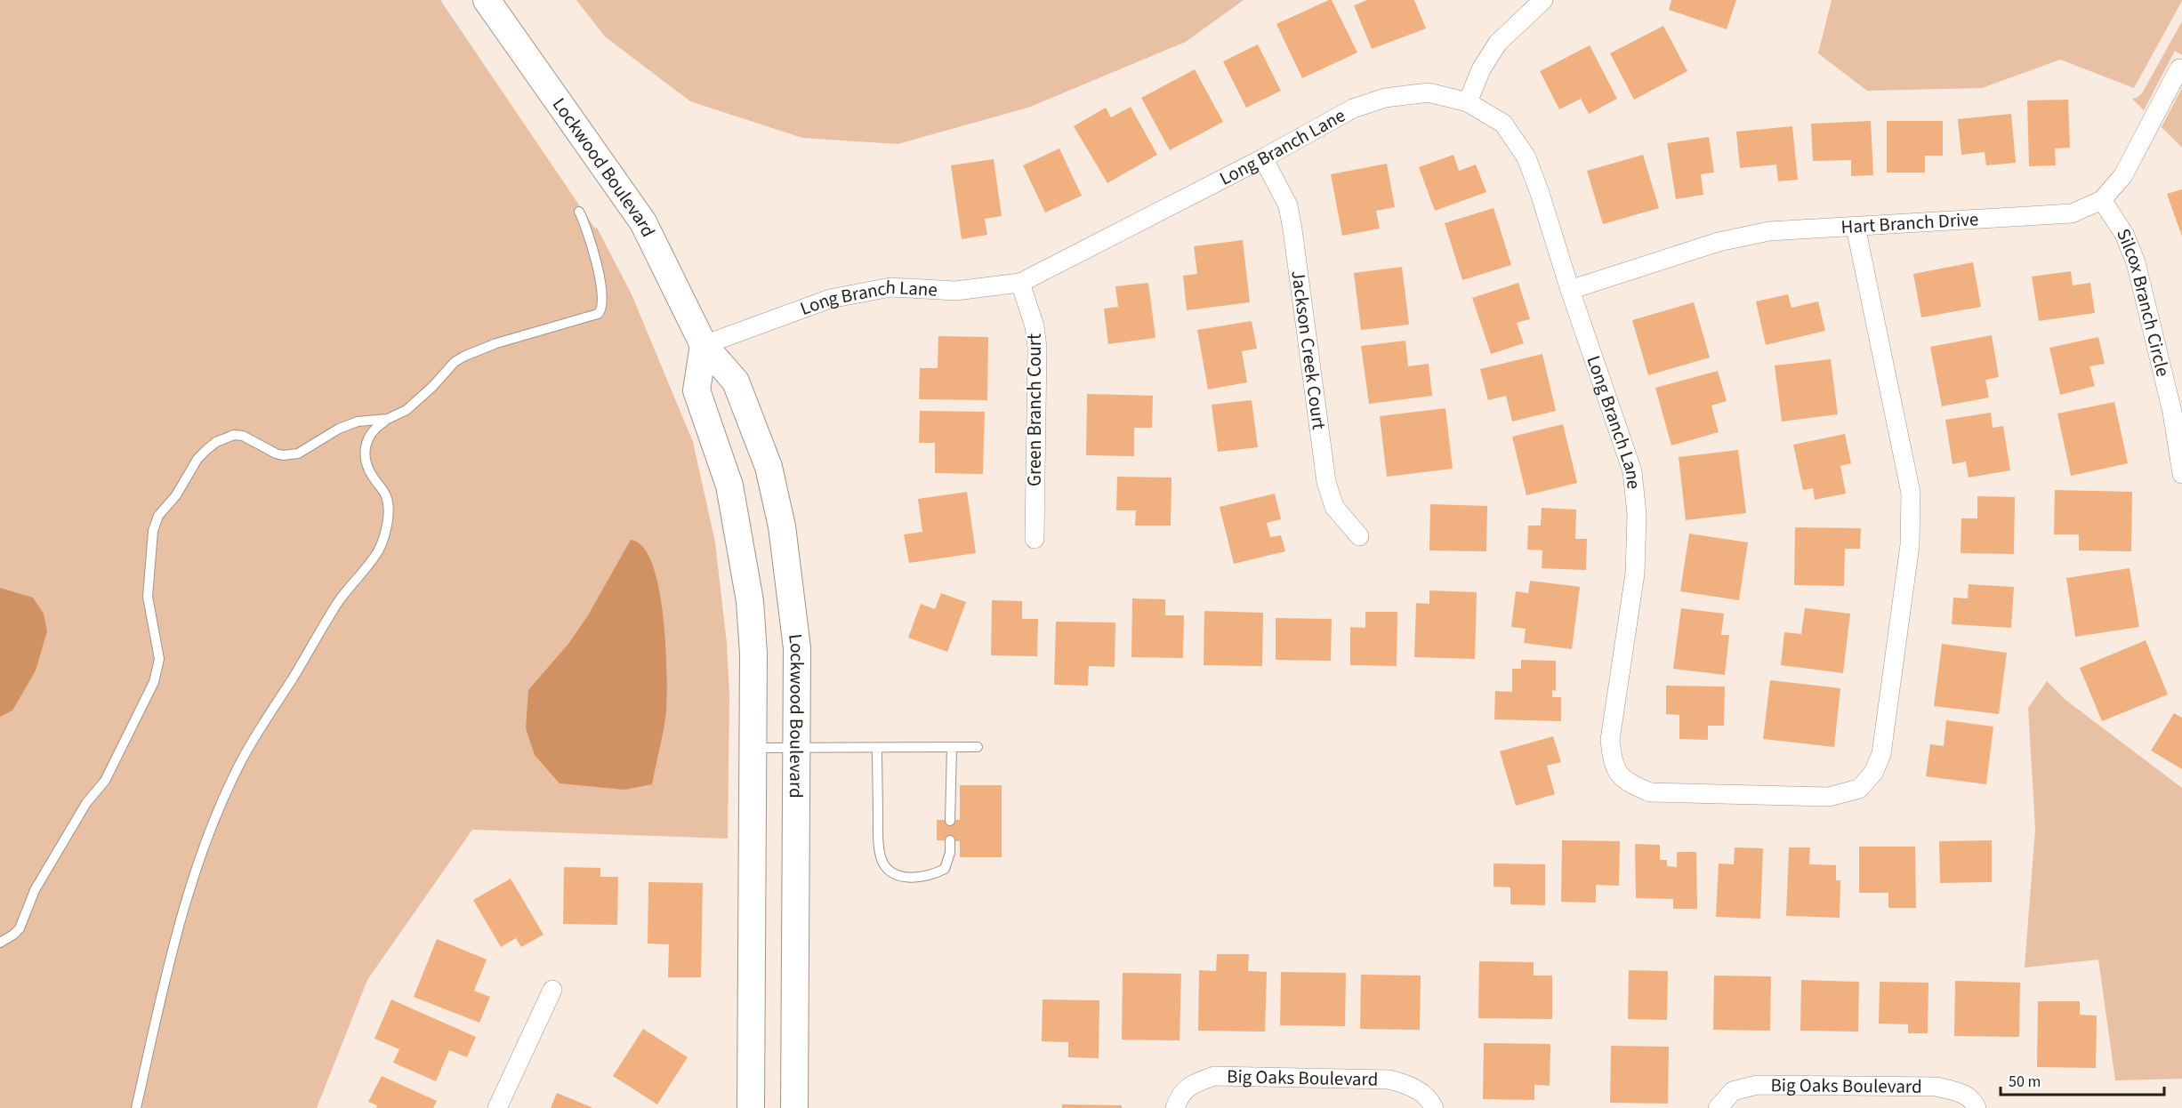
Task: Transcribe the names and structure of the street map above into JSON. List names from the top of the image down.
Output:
{
  "streets": {
    "main road": ["Lockwood Boulevard"],
    "street": [
      "Long Branch Lane",
      "Hart Branch Drive",
      "Silcox Branch Circle",
      "Jackson Creek Court",
      "Green Branch Court",
      "Big Oaks Boulevard"
    ]
  },
  "crossings": [
    ["Long Branch Lane", "Lockwood Boulevard"],
    ["Long Branch Lane", "Hart Branch Drive"],
    ["Long Branch Lane", "Jackson Creek Court"],
    ["Long Branch Lane", "Green Branch Court"],
    ["Hart Branch Drive", "Silcox Branch Circle"]
  ],
  "scale_bar": "50 m"
}
